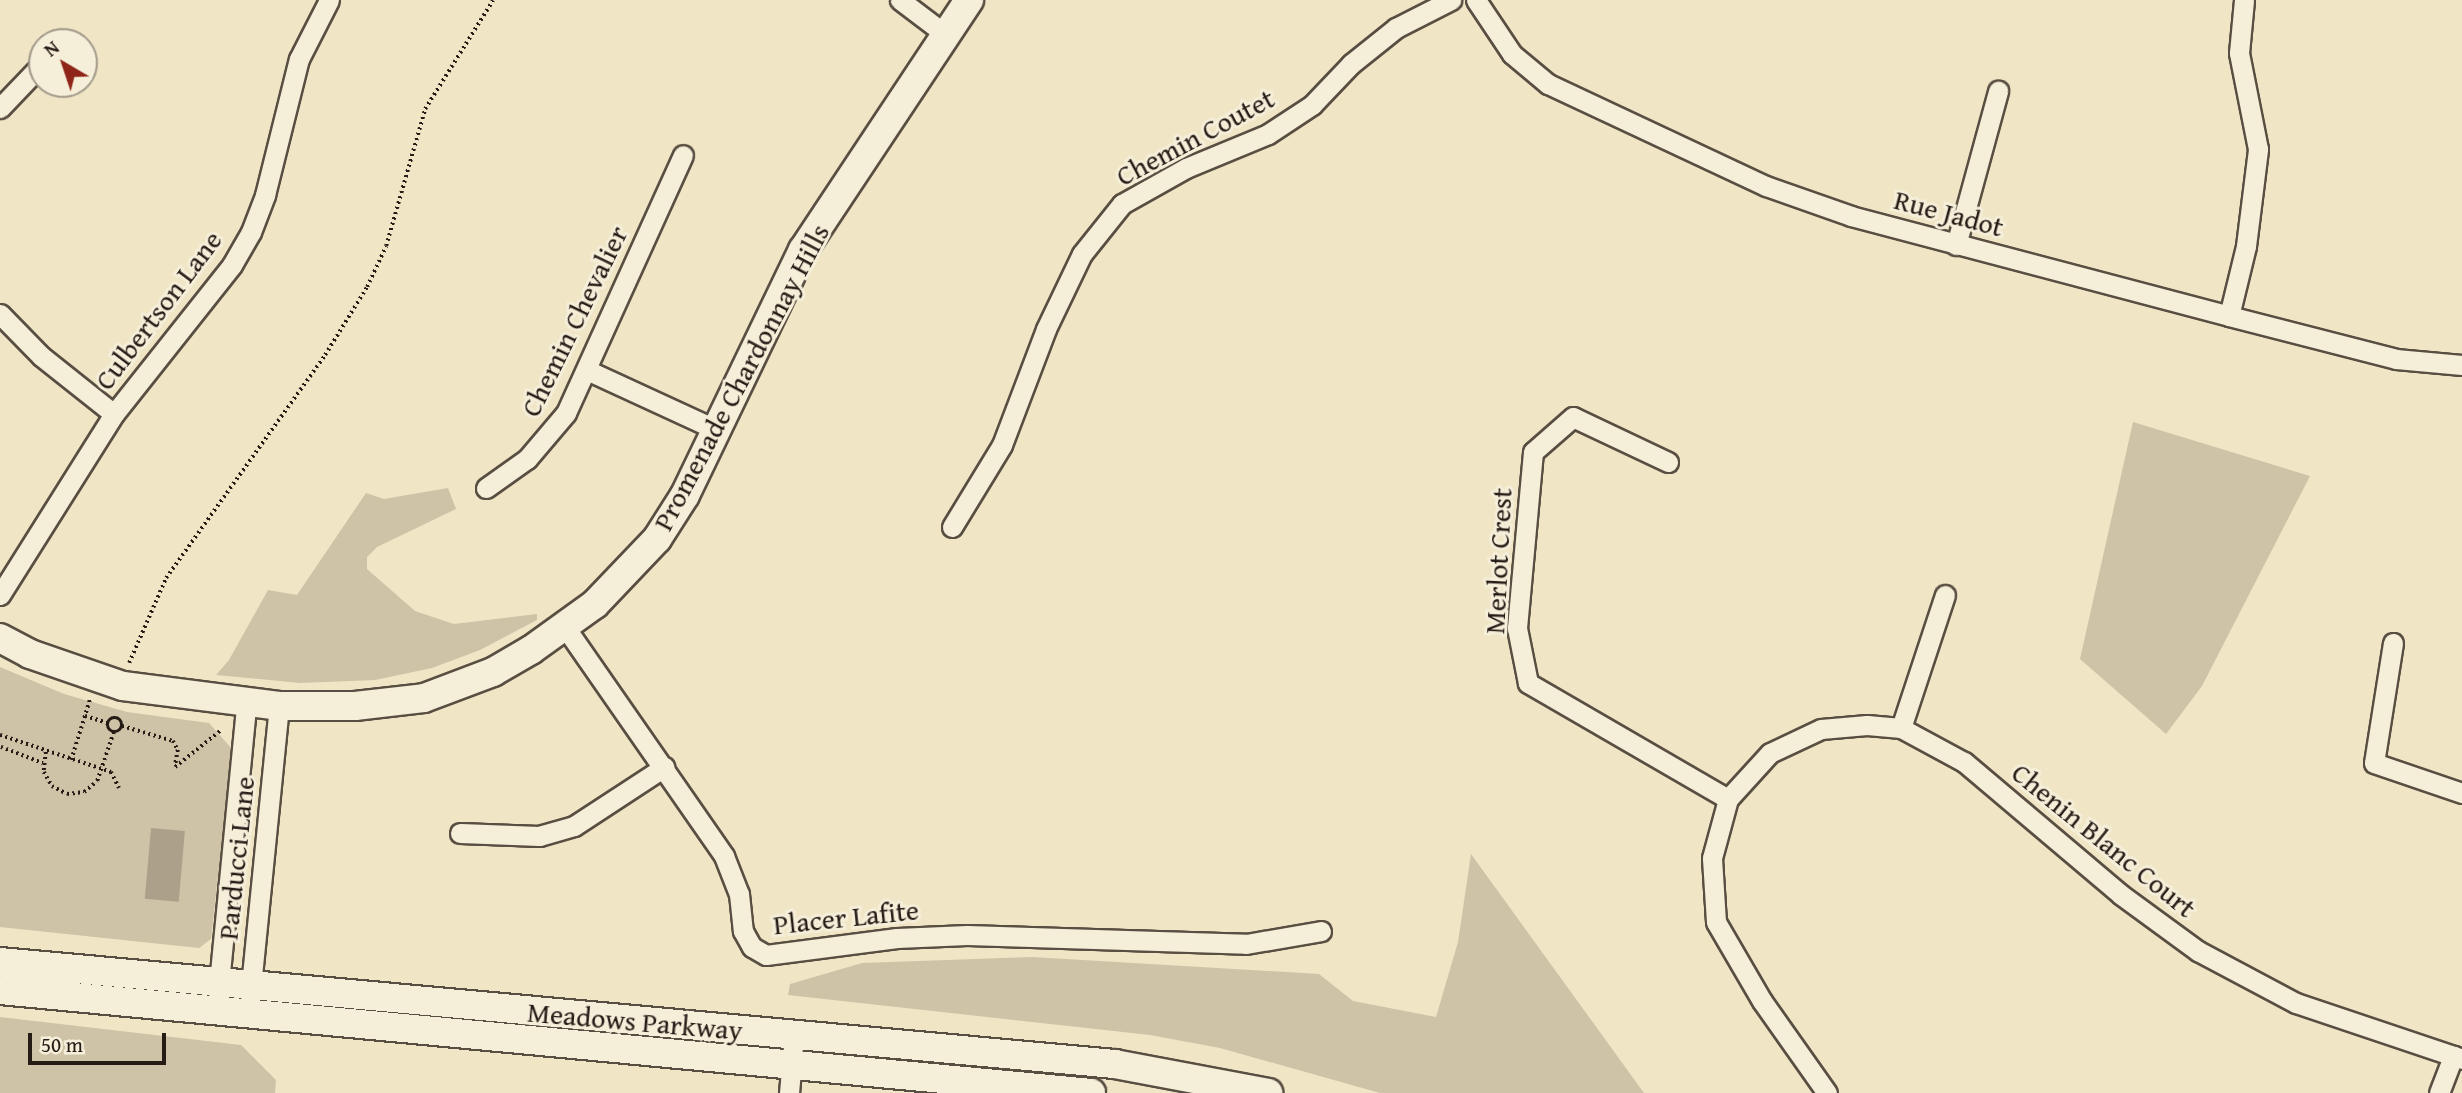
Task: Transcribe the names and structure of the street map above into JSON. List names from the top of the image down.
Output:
{
  "streets": {
    "main road": ["Promenade Chardonnay Hills", "Meadows Parkway"],
    "street": [
      "Chemin Coutet",
      "Rue Jadot",
      "Culbertson Lane",
      "Chemin Chevalier",
      "Merlot Crest",
      "Chenin Blanc Court",
      "Parducci Lane",
      "Placer Lafite"
    ]
  },
  "crossings": [
    ["Promenade Chardonnay Hills", "Parducci Lane"],
    ["Promenade Chardonnay Hills", "Placer Lafite"],
    ["Merlot Crest", "Chenin Blanc Court"],
    ["Parducci Lane", "Meadows Parkway"]
  ],
  "scale_bar": "50 m",
  "north": "top left"
}
